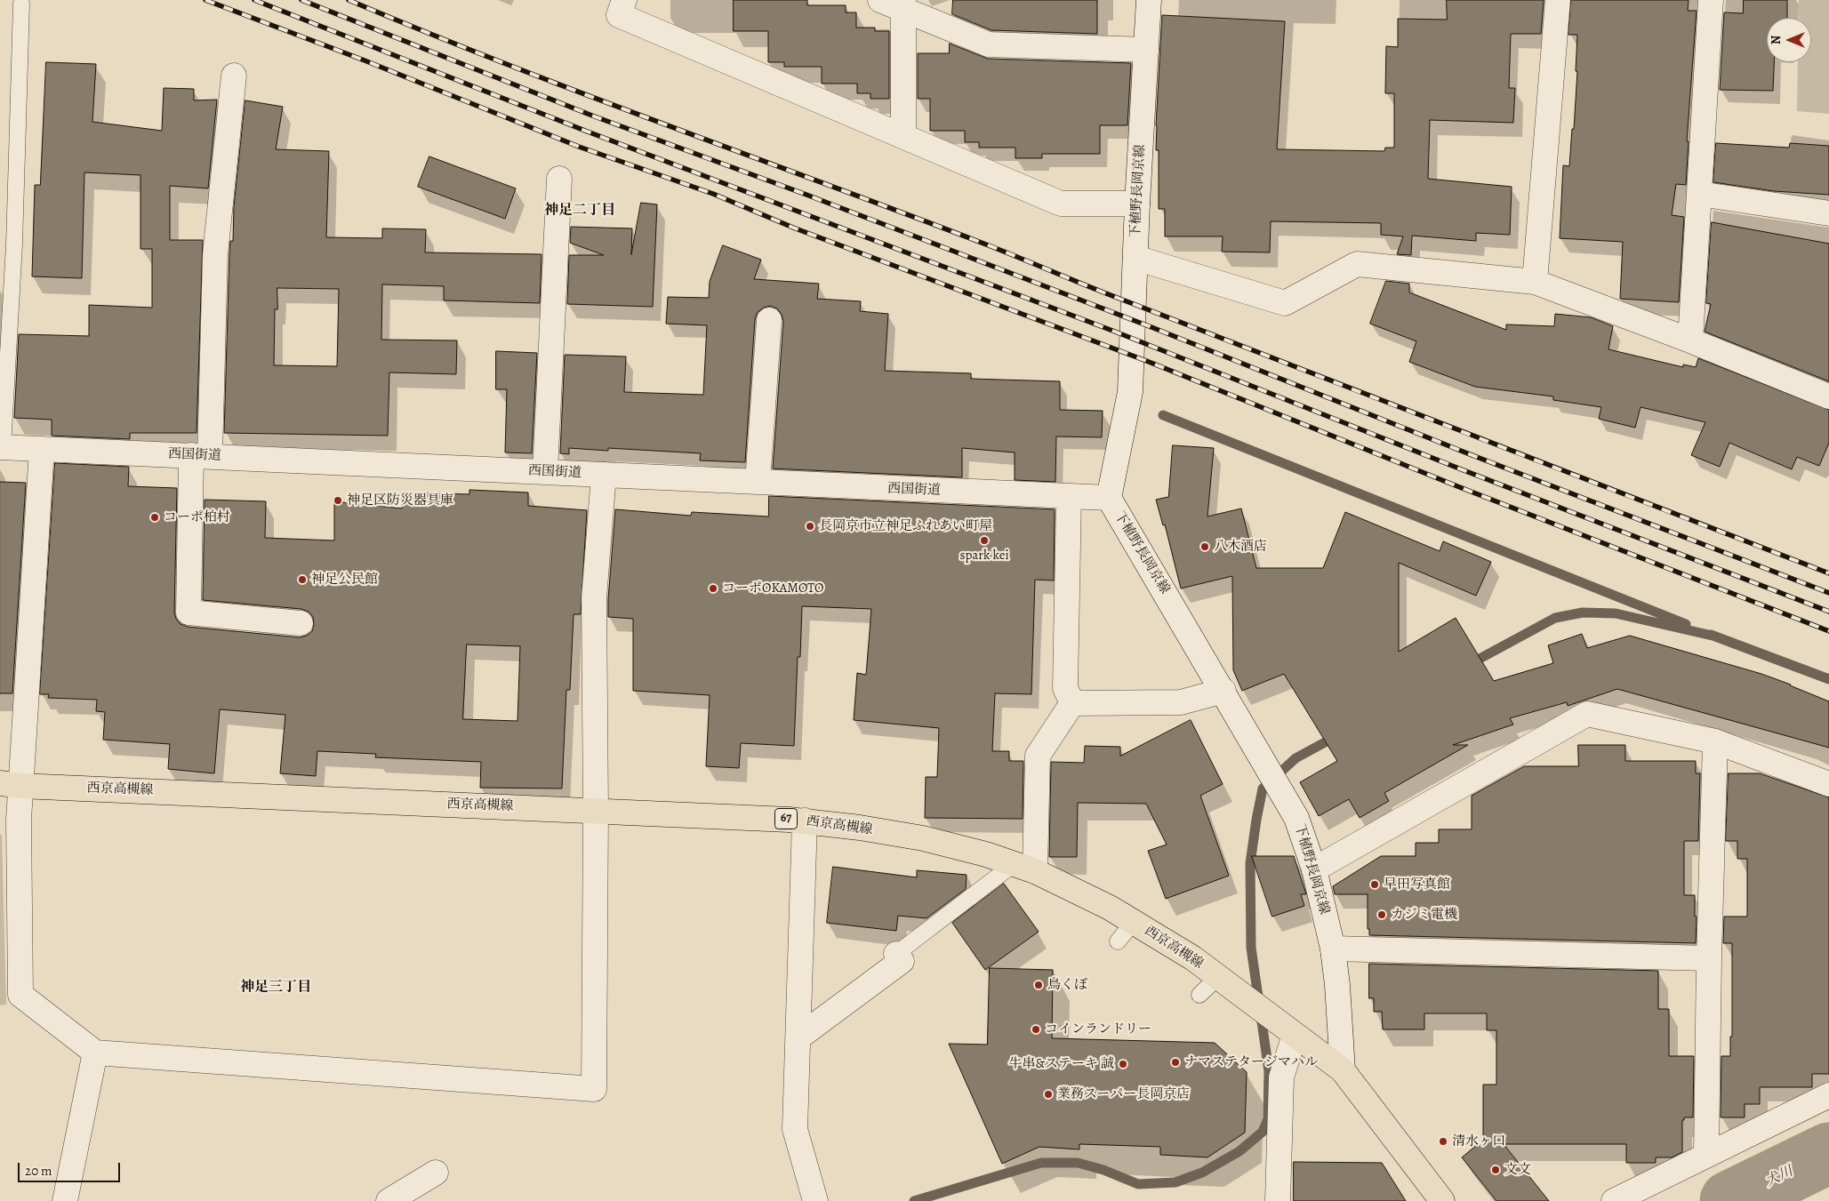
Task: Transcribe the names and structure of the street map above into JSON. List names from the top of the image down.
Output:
{
  "streets": {
    "main road": ["西京高槻線", "67"],
    "street": ["下植野長岡京線", "西国街道"]
  },
  "crossings": [
    ["下植野長岡京線", "西国街道"],
    ["下植野長岡京線", "西京高槻線"]
  ],
  "districts": ["神足二丁目", "神足三丁目"],
  "water": ["犬川"],
  "places": [
    "神足区防災器具庫",
    "コーポ柏村",
    "長岡京市立神足ふれあい町屋",
    "spark kei",
    "八木酒店",
    "神足公民館",
    "コーポOKAMOTO",
    "早田写真館",
    "カジミ電機",
    "鳥くぼ",
    "コインランドリー",
    "ナマステタージマハル",
    "牛串&ステーキ 誠",
    "業務スーパー長岡京店",
    "清水ヶ口",
    "文文"
  ],
  "scale_bar": "20 m",
  "north": "left"
}
